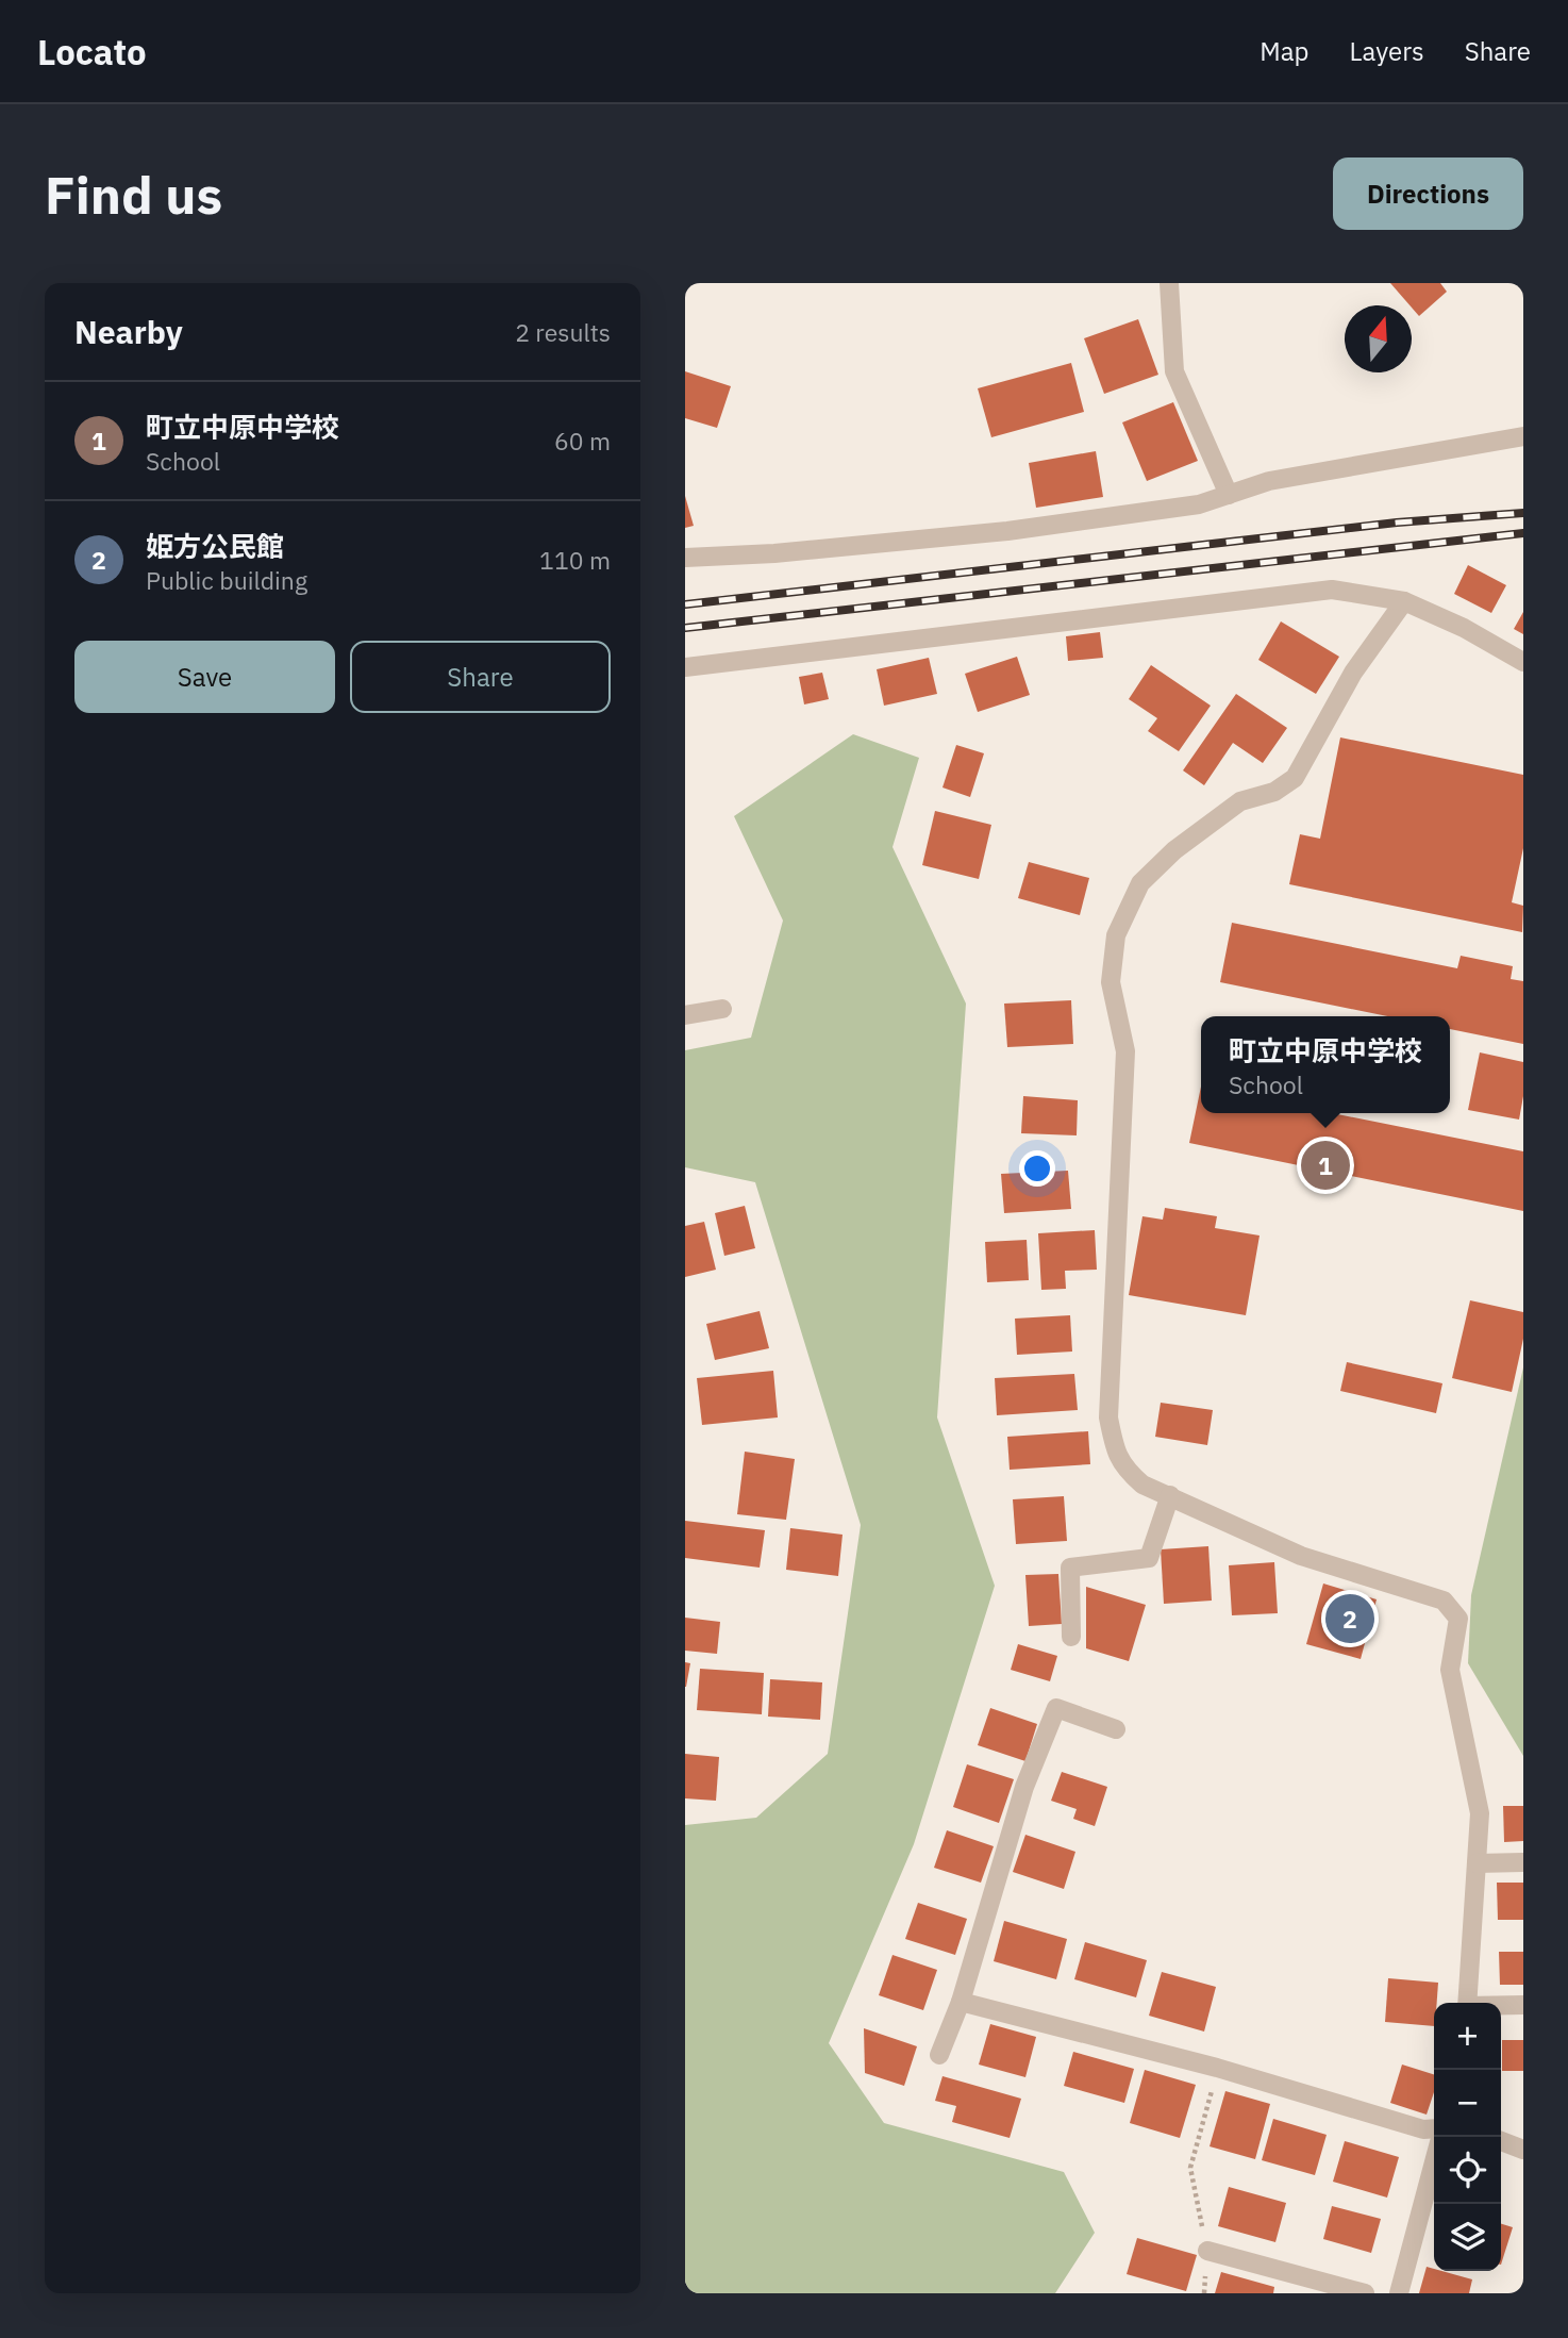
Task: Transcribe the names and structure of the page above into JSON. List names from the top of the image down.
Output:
{
  "north": "top",
  "page": {
    "header": "Locato",
    "nav": ["Map", "Layers", "Share"],
    "buttons": [
      "Directions",
      ["Save", "Share"]
    ],
    "title": "Find us",
    "heading": ["Nearby", "2 results"],
    "list": [
      {
        "mark": "1",
        "name": "町立中原中学校",
        "note": "School",
        "value": "60 m"
      },
      {
        "mark": "2",
        "name": "姫方公民館",
        "note": "Public building",
        "value": "110 m"
      }
    ],
    "popup": ["町立中原中学校", "School"],
    "pins": ["1", "2"],
    "map_buttons": ["+", "−"]
  }
}
